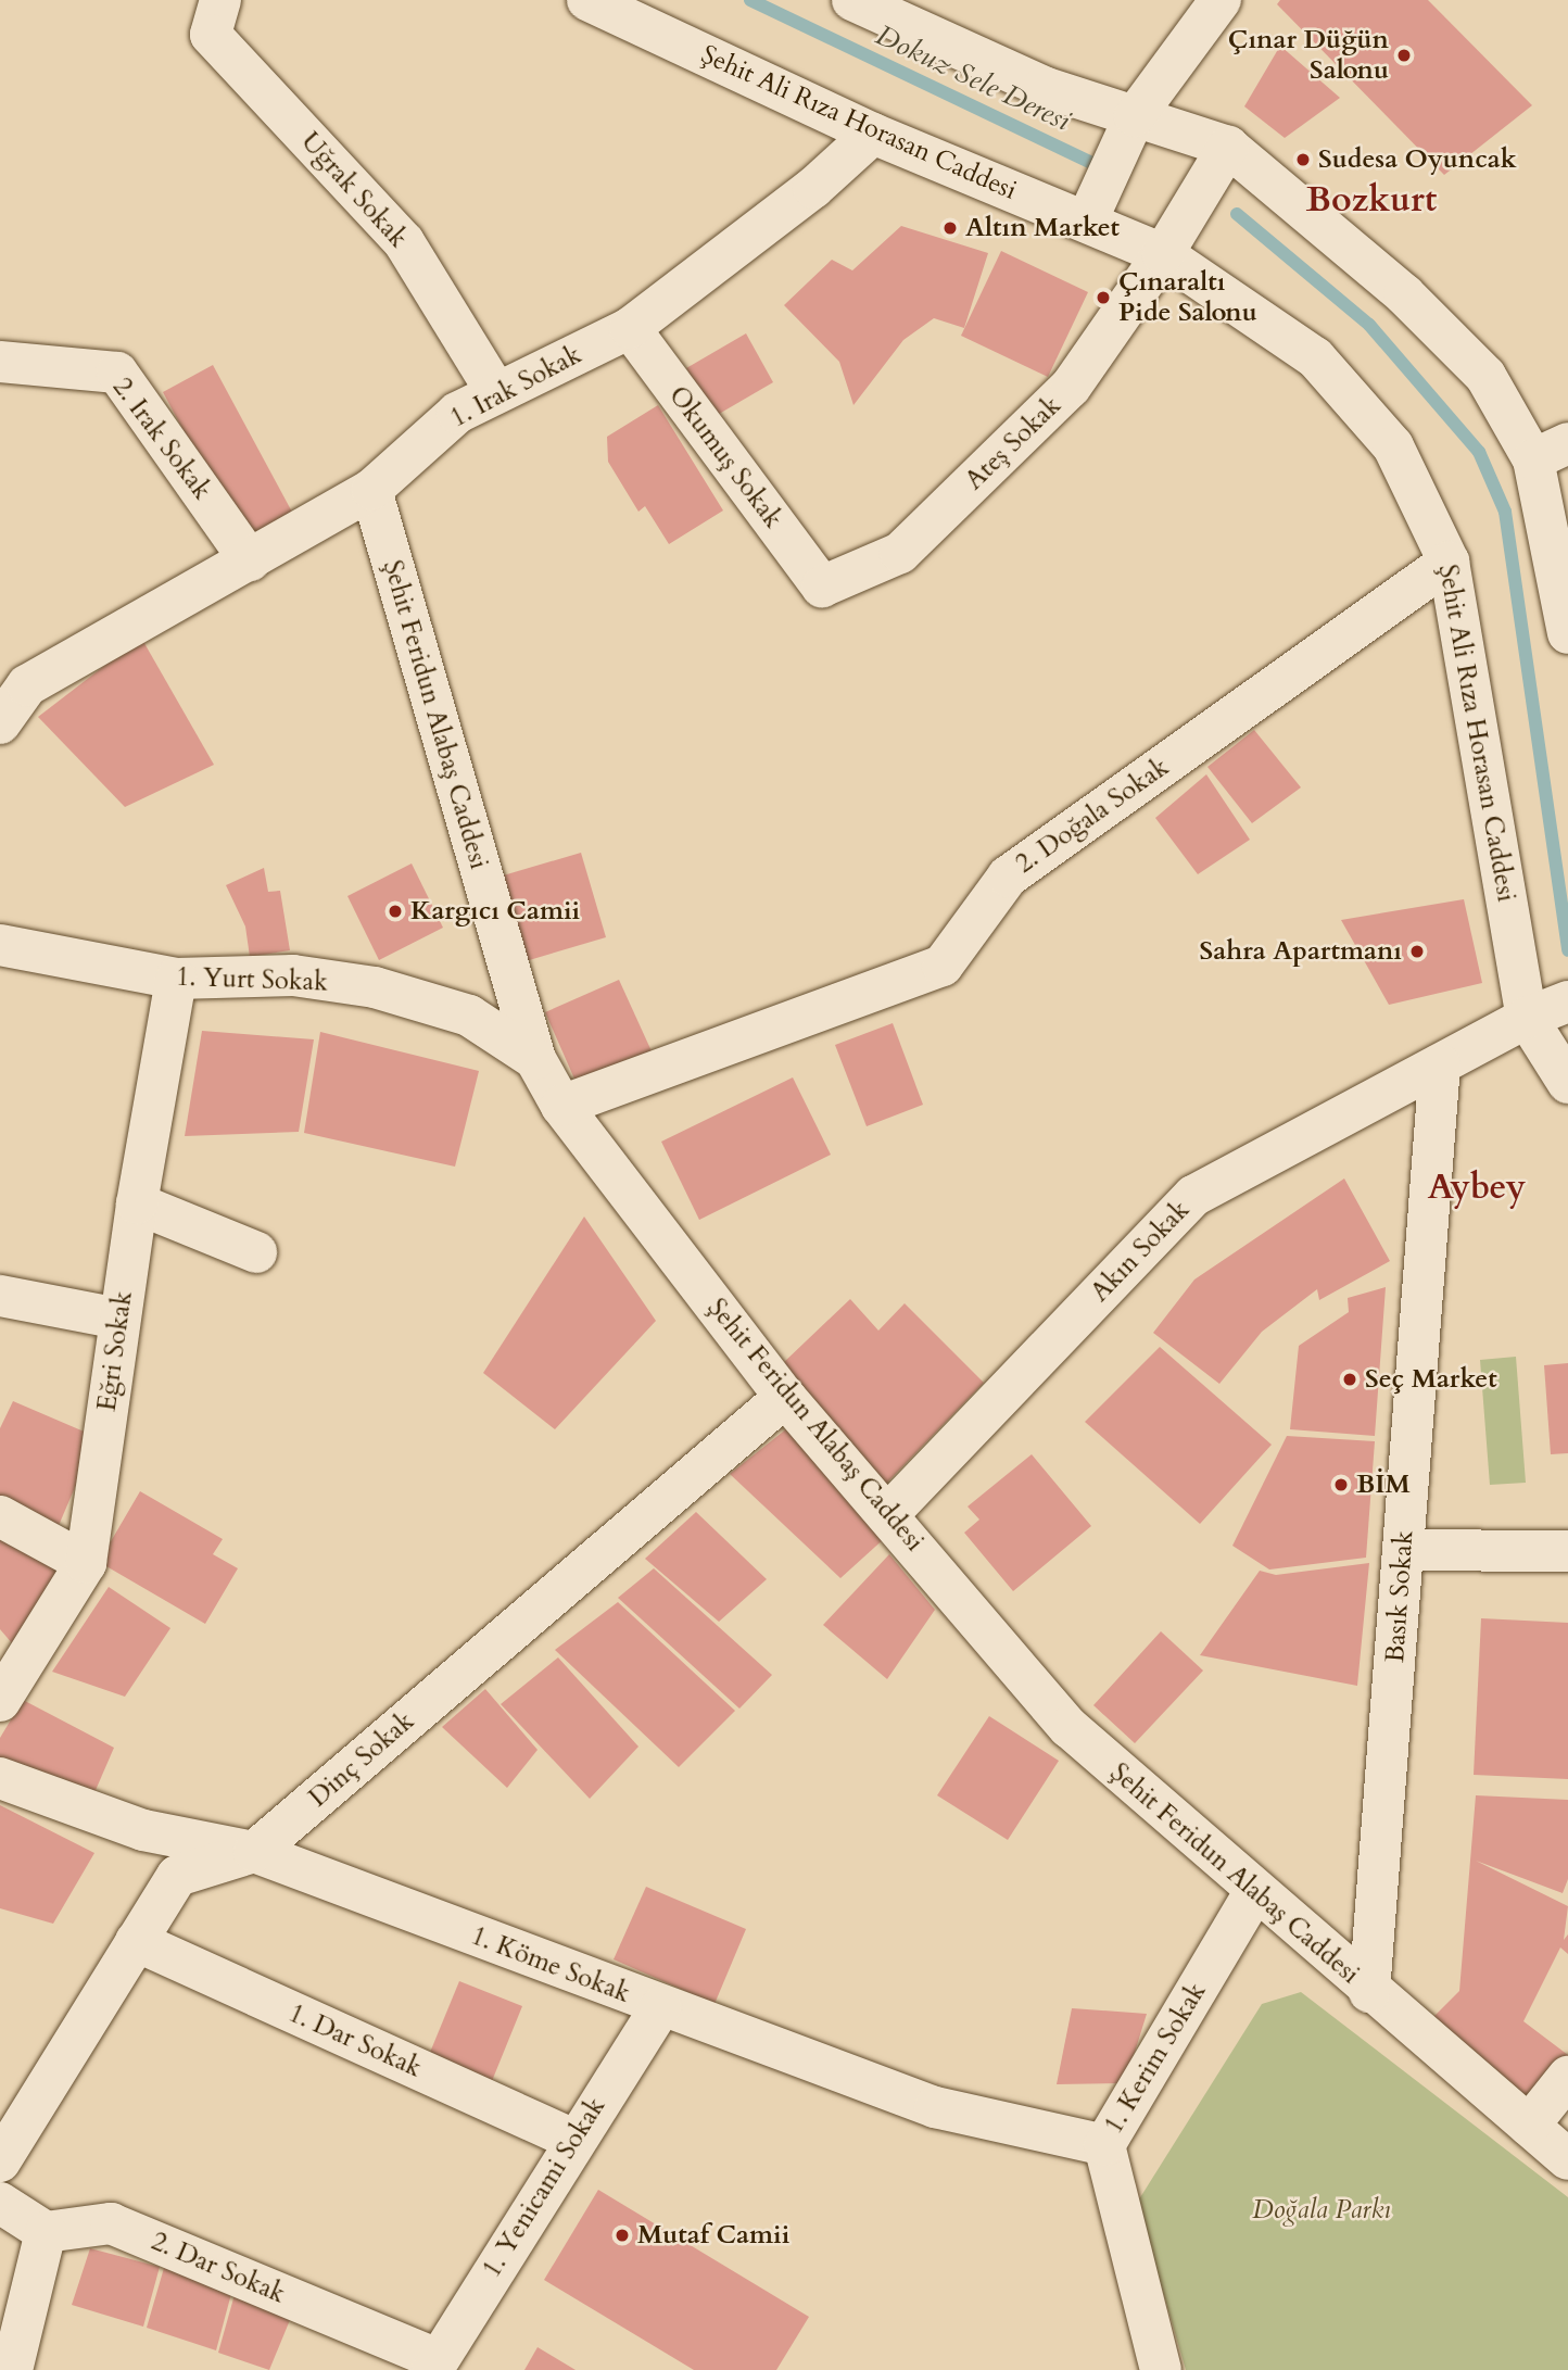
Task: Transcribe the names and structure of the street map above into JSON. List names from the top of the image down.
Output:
{
  "streets": {
    "street": [
      "Şehit Ali Rıza Horasan Caddesi",
      "Uğrak Sokak",
      "1. Irak Sokak",
      "2. Irak Sokak",
      "Ateş Sokak",
      "Okumuş Sokak",
      "Şehit Feridun Alabaş Caddesi",
      "2. Doğala Sokak",
      "1. Yurt Sokak",
      "Akın Sokak",
      "Eğri Sokak",
      "Basık Sokak",
      "Dinç Sokak",
      "1. Köme Sokak",
      "1. Dar Sokak",
      "1. Kerim Sokak",
      "1. Yenicami Sokak",
      "2. Dar Sokak"
    ]
  },
  "crossings": [
    ["Şehit Ali Rıza Horasan Caddesi", "1. Irak Sokak"],
    ["Şehit Ali Rıza Horasan Caddesi", "Ateş Sokak"],
    ["Şehit Ali Rıza Horasan Caddesi", "2. Doğala Sokak"],
    ["Şehit Ali Rıza Horasan Caddesi", "Akın Sokak"],
    ["Uğrak Sokak", "1. Irak Sokak"],
    ["1. Irak Sokak", "2. Irak Sokak"],
    ["1. Irak Sokak", "Okumuş Sokak"],
    ["1. Irak Sokak", "Şehit Feridun Alabaş Caddesi"],
    ["Ateş Sokak", "Okumuş Sokak"],
    ["Şehit Feridun Alabaş Caddesi", "2. Doğala Sokak"],
    ["Şehit Feridun Alabaş Caddesi", "1. Yurt Sokak"],
    ["Şehit Feridun Alabaş Caddesi", "Akın Sokak"],
    ["Şehit Feridun Alabaş Caddesi", "Basık Sokak"],
    ["Şehit Feridun Alabaş Caddesi", "Dinç Sokak"],
    ["Şehit Feridun Alabaş Caddesi", "1. Kerim Sokak"],
    ["1. Yurt Sokak", "Eğri Sokak"],
    ["Akın Sokak", "Basık Sokak"],
    ["Dinç Sokak", "1. Köme Sokak"],
    ["Dinç Sokak", "1. Dar Sokak"],
    ["1. Köme Sokak", "1. Kerim Sokak"],
    ["1. Köme Sokak", "1. Yenicami Sokak"],
    ["1. Dar Sokak", "1. Yenicami Sokak"],
    ["1. Yenicami Sokak", "2. Dar Sokak"]
  ],
  "districts": ["Bozkurt", "Aybey"],
  "water": ["Dokuz Sele Deresi"],
  "parks": ["Doğala Parkı"],
  "places": [
    "Çınar Düğün Salonu",
    "Sudesa Oyuncak",
    "Altın Market",
    "Çınaraltı Pide Salonu",
    "Kargıcı Camii",
    "Sahra Apartmanı",
    "Seç Market",
    "BİM",
    "Mutaf Camii"
  ]
}
